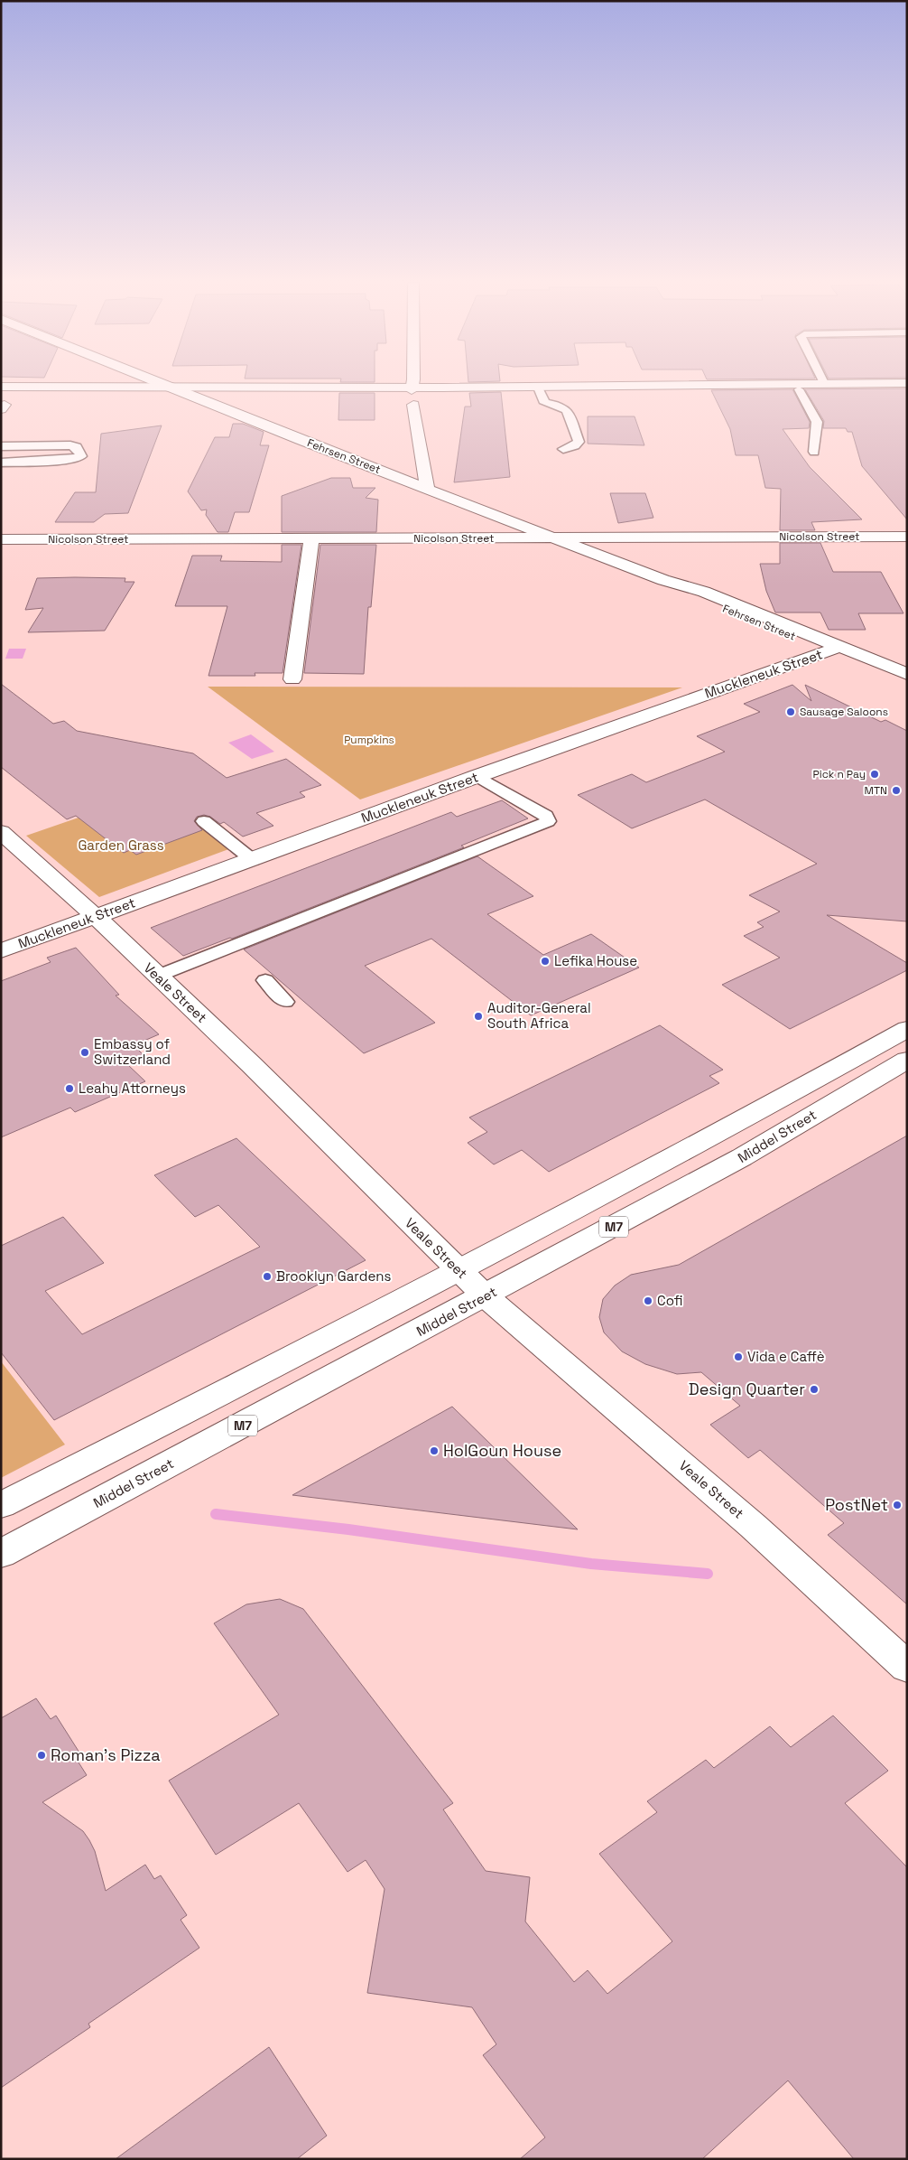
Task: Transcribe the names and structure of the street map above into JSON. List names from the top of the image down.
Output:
{
  "streets": {
    "street": [
      "Fehrsen Street",
      "Nicolson Street",
      "Muckleneuk Street",
      "Veale Street",
      "Middel Street",
      "M7"
    ]
  },
  "crossings": [
    ["Fehrsen Street", "Nicolson Street"],
    ["Fehrsen Street", "Muckleneuk Street"],
    ["Muckleneuk Street", "Veale Street"],
    ["Veale Street", "Middel Street"],
    ["Veale Street", "M7"]
  ],
  "parks": ["Pumpkins", "Garden Grass"],
  "places": [
    "Sausage Saloons",
    "Pick n Pay",
    "MTN",
    "Lefika House",
    "Auditor-General South Africa",
    "Embassy of Switzerland",
    "Leahy Attorneys",
    "Brooklyn Gardens",
    "Cofi",
    "Vida e Caffè",
    "Design Quarter",
    "HolGoun House",
    "PostNet",
    "Roman's Pizza"
  ]
}
